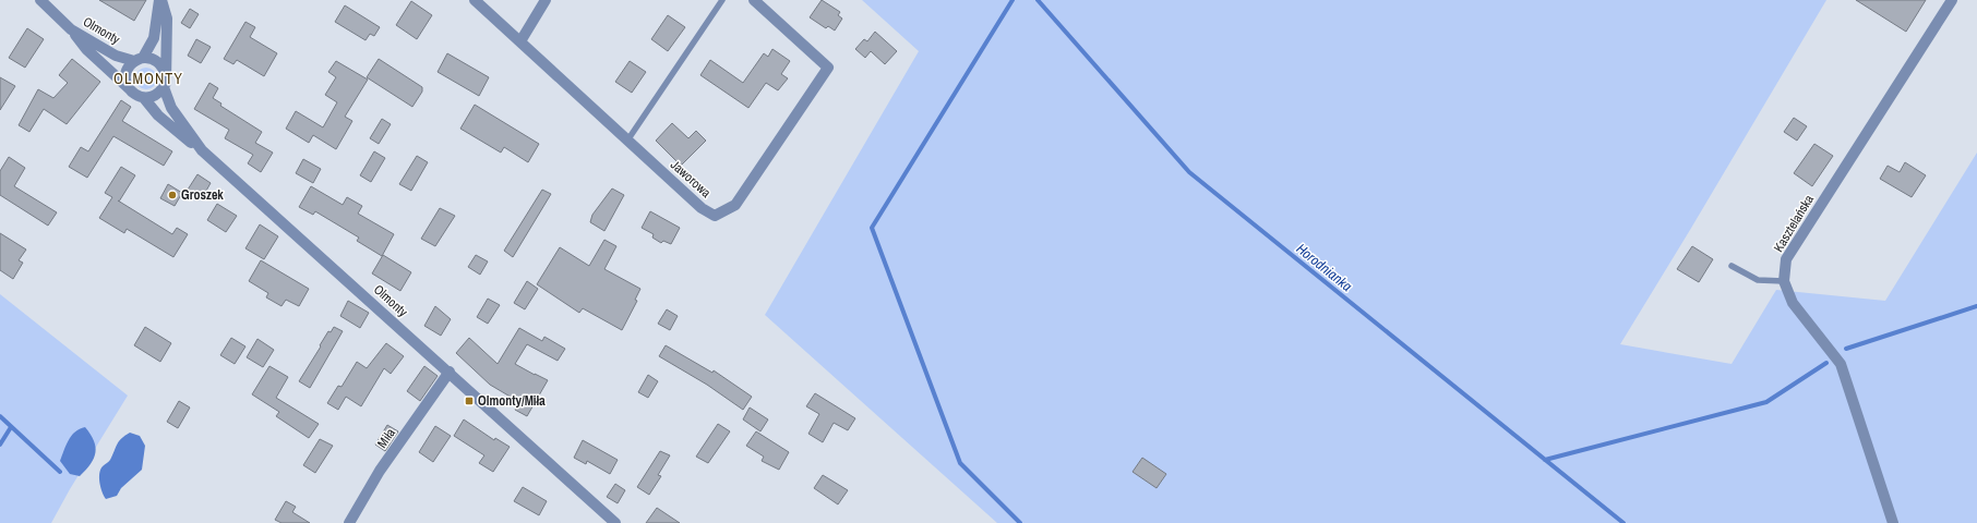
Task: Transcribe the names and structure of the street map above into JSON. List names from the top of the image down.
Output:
{
  "streets": {
    "street": [
      "Olmonty",
      "Jaworowa",
      "Kasztelańska",
      "Miła"
    ]
  },
  "crossings": [
    ["Olmonty", "Miła"]
  ],
  "districts": ["OLMONTY"],
  "water": ["Horodnianka"],
  "places": {
    "other": ["Groszek"],
    "transit": ["Olmonty/Miła"]
  }
}
